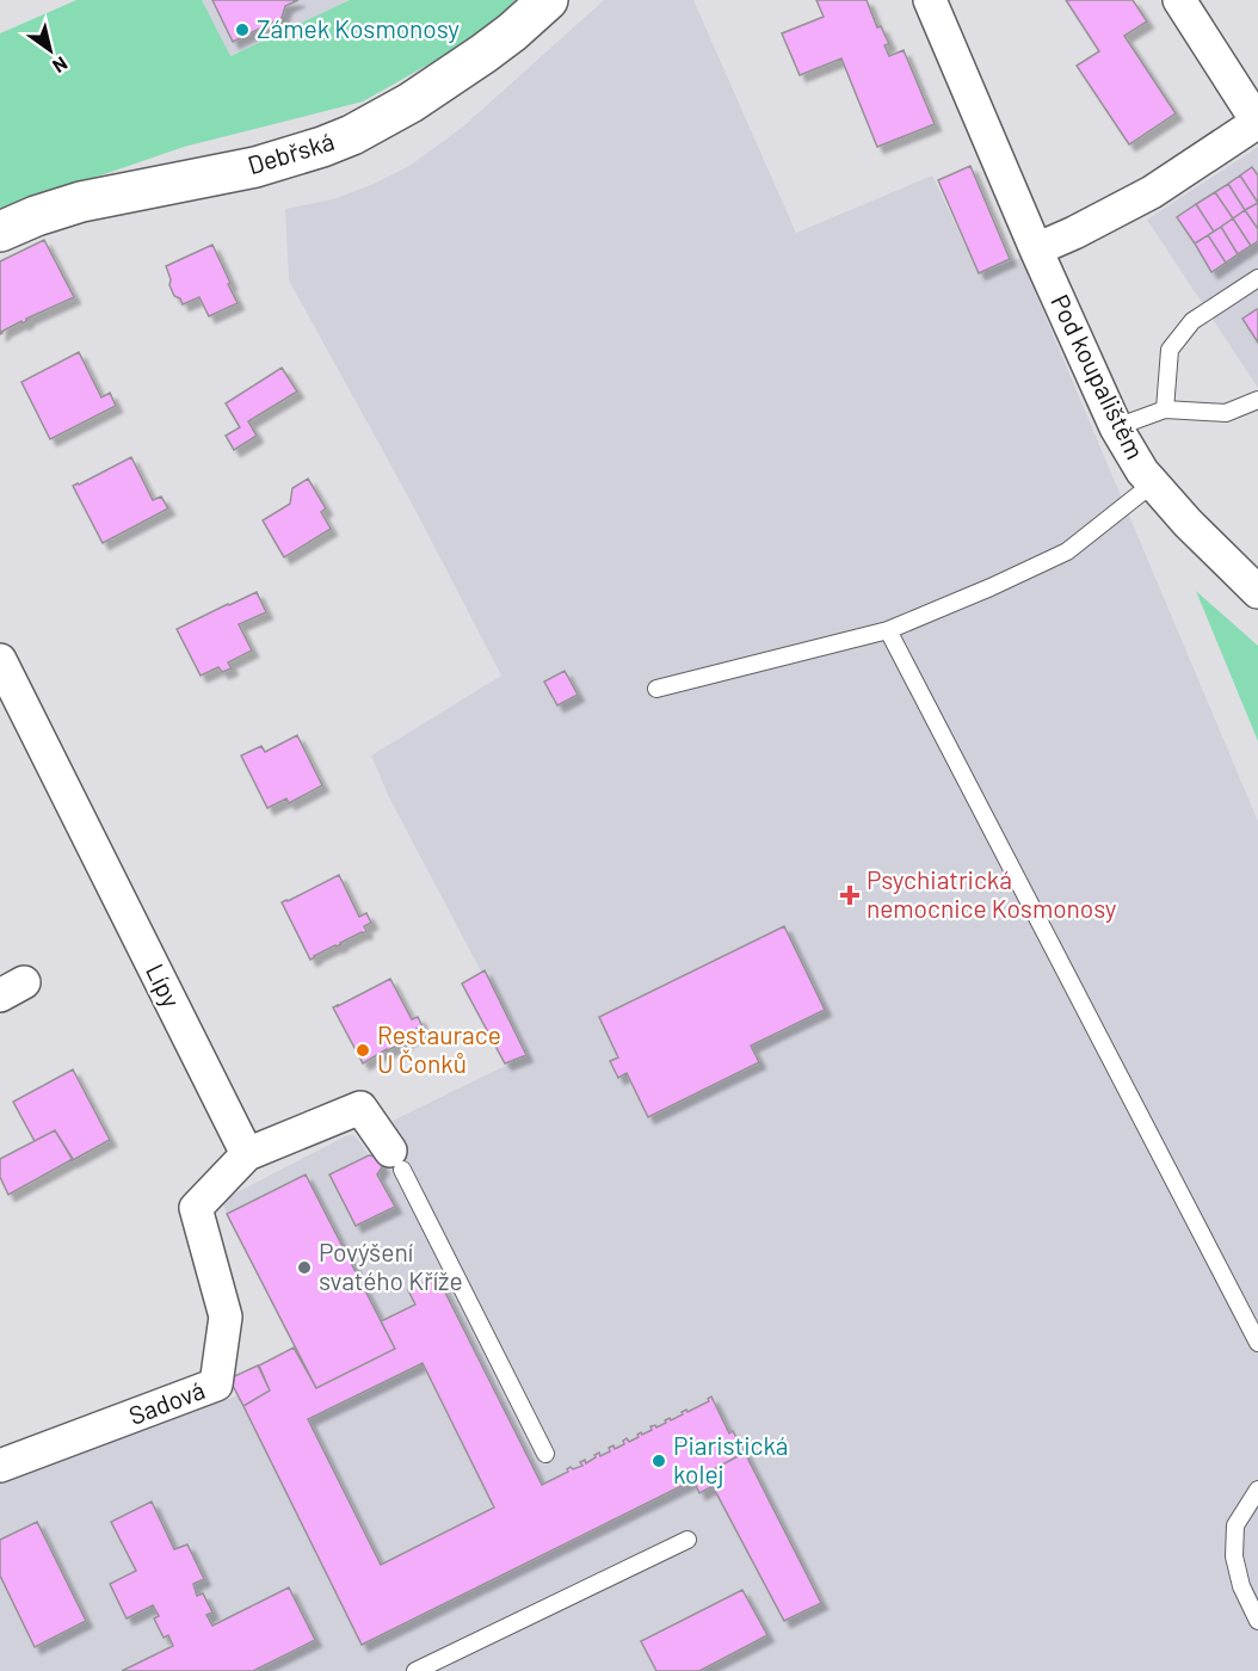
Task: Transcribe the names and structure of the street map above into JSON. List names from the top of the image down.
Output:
{
  "streets": {
    "main road": ["Debřská"],
    "street": ["Pod koupalištěm", "Lípy", "Sadová"]
  },
  "crossings": [
    ["Lípy", "Sadová"]
  ],
  "places": {
    "other": [
      "Zámek Kosmonosy",
      "Restaurace U Čonků",
      "Povýšení svatého Kříže",
      "Piaristická kolej"
    ],
    "health": ["Psychiatrická nemocnice Kosmonosy"]
  },
  "north": "bottom right"
}
